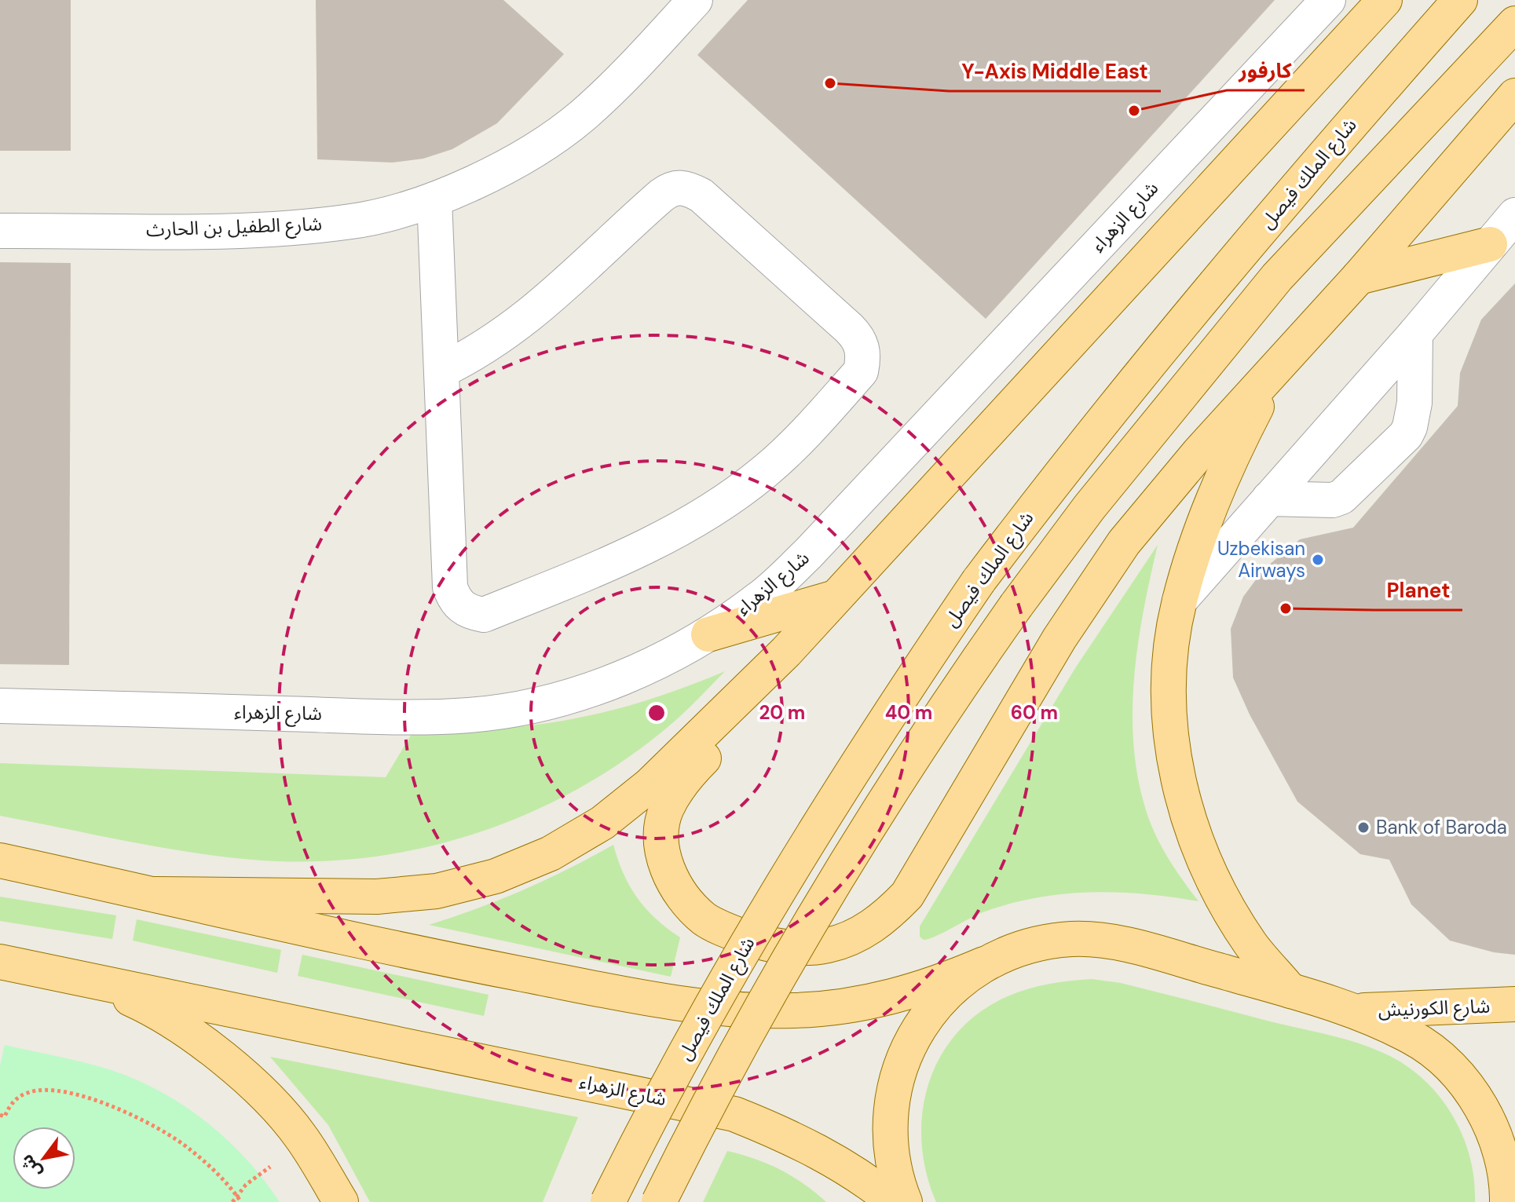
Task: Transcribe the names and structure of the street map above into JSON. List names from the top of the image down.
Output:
{
  "streets": {
    "main road": ["شارع الملك فيصل", "شارع الزهراء", "شارع الكورنيش"],
    "street": ["شارع الطفيل بن الحارث"]
  },
  "places": [
    "Y-Axis Middle East",
    "كارفور",
    "Uzbekisan Airways",
    "Planet",
    "Bank of Baroda"
  ],
  "north": "bottom left",
  "rings": ["20 m", "40 m", "60 m"]
}
